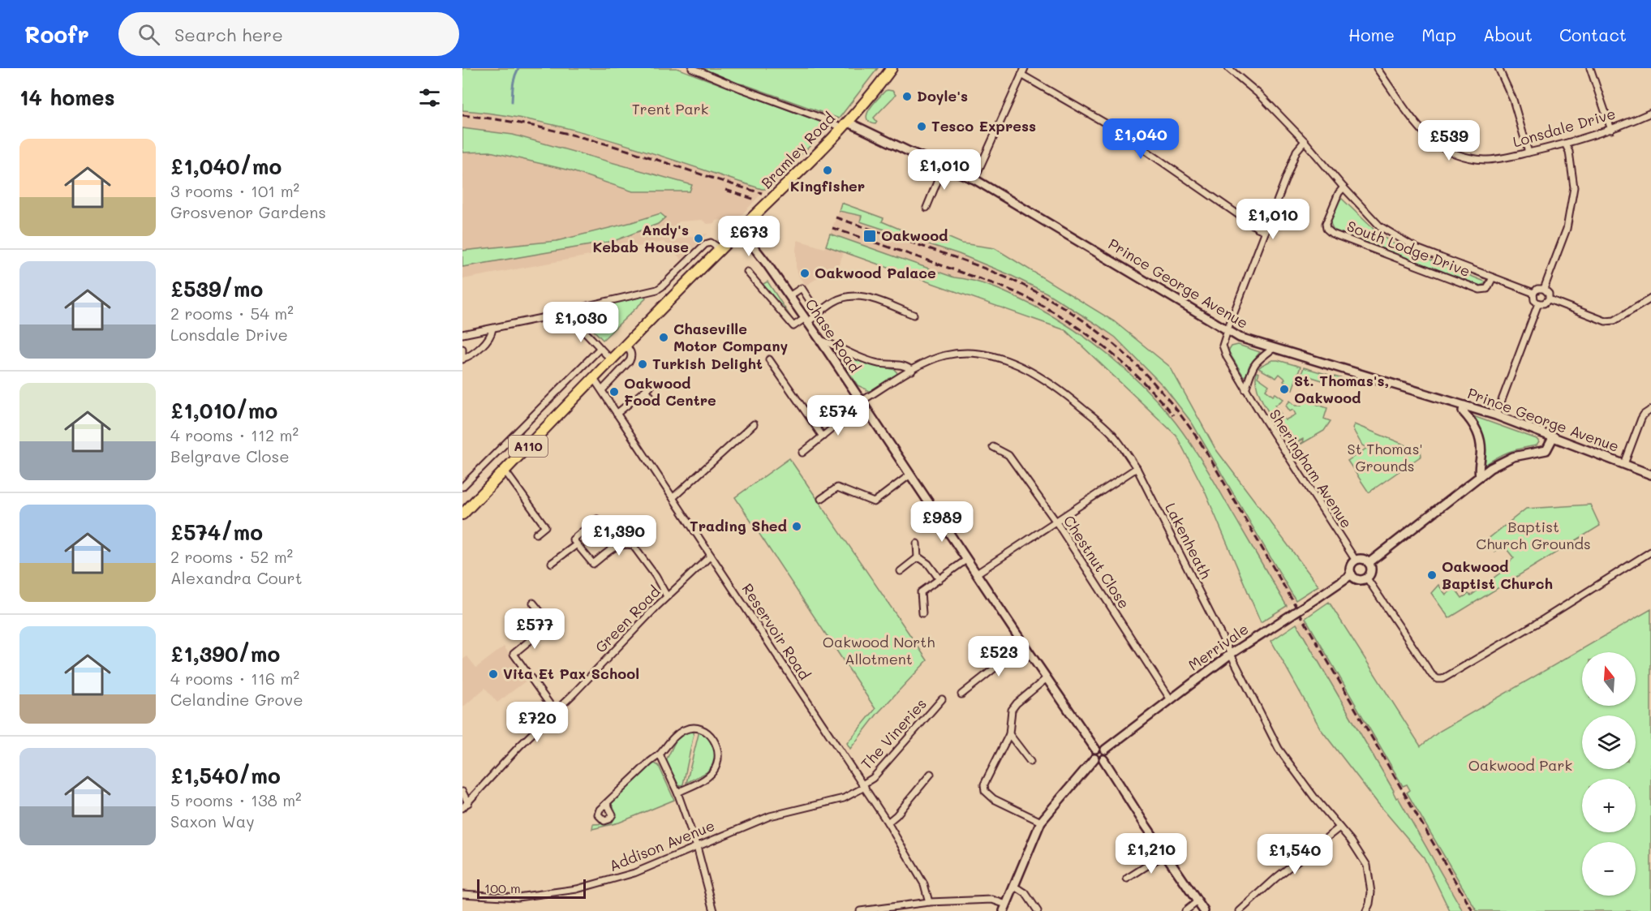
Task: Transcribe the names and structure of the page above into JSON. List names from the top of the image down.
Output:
{
  "streets": {
    "main road": ["Bramley Road", "A110"],
    "street": [
      "Lonsdale Drive",
      "South Lodge Drive",
      "Prince George Avenue",
      "Chase Road",
      "Sheringham Avenue",
      "Lakenheath",
      "Chestnut Close",
      "Green Road",
      "Reservoir Road",
      "Merrivale",
      "The Vineries",
      "Addison Avenue"
    ]
  },
  "crossings": [
    ["Bramley Road", "Prince George Avenue"],
    ["Bramley Road", "Chase Road"],
    ["Bramley Road", "Reservoir Road"],
    ["South Lodge Drive", "Sheringham Avenue"],
    ["Prince George Avenue", "Sheringham Avenue"],
    ["Chase Road", "Lakenheath"],
    ["Chase Road", "Merrivale"],
    ["Sheringham Avenue", "Merrivale"],
    ["Lakenheath", "Merrivale"],
    ["Chestnut Close", "Merrivale"],
    ["Green Road", "Reservoir Road"],
    ["Reservoir Road", "The Vineries"],
    ["Reservoir Road", "Addison Avenue"],
    ["The Vineries", "Addison Avenue"]
  ],
  "parks": [
    "Trent Park",
    "St Thomas' Grounds",
    "Baptist Church Grounds",
    "Oakwood North Allotment",
    "Oakwood Park"
  ],
  "places": {
    "other": [
      "Doyle's",
      "Tesco Express",
      "Kingfisher",
      "Andy's Kebab House",
      "Oakwood Palace",
      "Chaseville Motor Company",
      "Turkish Delight",
      "St. Thomas's, Oakwood",
      "Oakwood Food Centre",
      "Trading Shed",
      "Oakwood Baptist Church",
      "Vita Et Pax School"
    ],
    "transit": ["Oakwood"]
  },
  "scale_bar": "100 m",
  "north": "top",
  "page": {
    "header": "Roofr",
    "search": "Search here",
    "nav": [
      "Home",
      "Map",
      "About",
      "Contact"
    ],
    "heading": "14 homes",
    "price": [
      "£1,040",
      "£539",
      "£1,010",
      "£1,010",
      "£673",
      "£1,030",
      "£574",
      "£989",
      "£1,390",
      "£577",
      "£523",
      "£720",
      "£1,210",
      "£1,540"
    ],
    "list": [
      {
        "name": "£1,040/mo",
        "note": "3 rooms · 101 m² · Grosvenor Gardens"
      },
      {
        "name": "£539/mo",
        "note": "2 rooms · 54 m² · Lonsdale Drive"
      },
      {
        "name": "£1,010/mo",
        "note": "4 rooms · 112 m² · Belgrave Close"
      },
      {
        "name": "£574/mo",
        "note": "2 rooms · 52 m² · Alexandra Court"
      },
      {
        "name": "£1,390/mo",
        "note": "4 rooms · 116 m² · Celandine Grove"
      },
      {
        "name": "£1,540/mo",
        "note": "5 rooms · 138 m² · Saxon Way"
      }
    ],
    "map_buttons": ["+", "−"],
    "scale": "100 m"
  }
}
